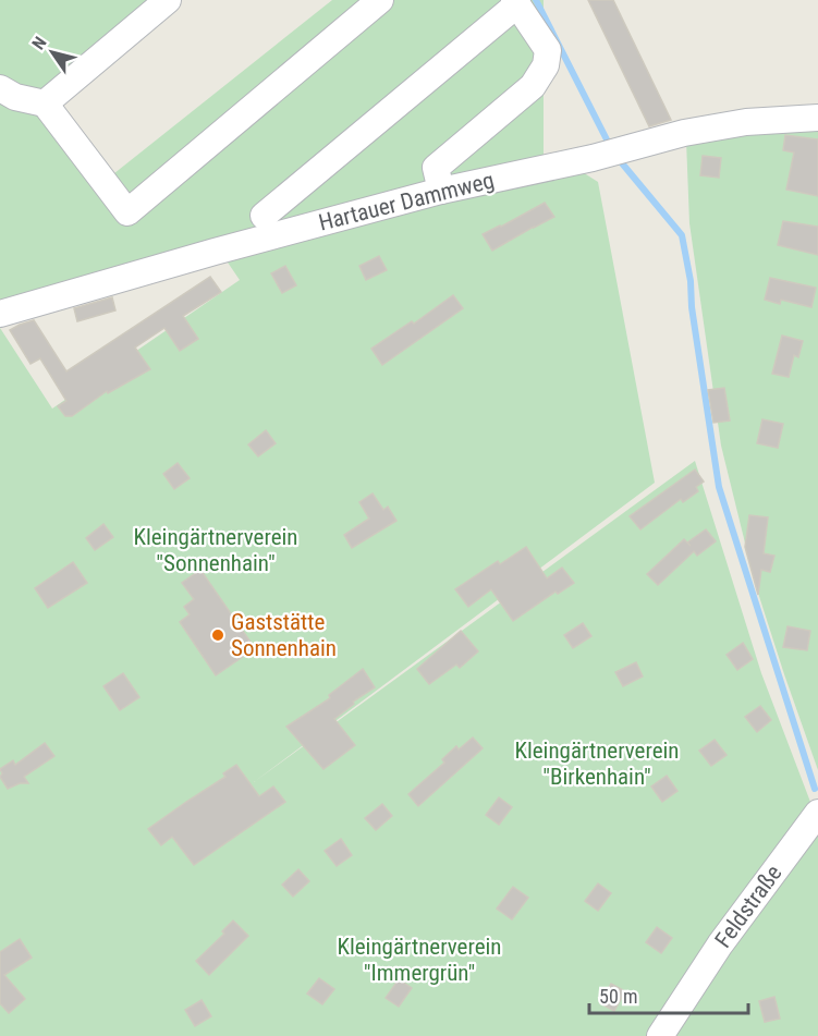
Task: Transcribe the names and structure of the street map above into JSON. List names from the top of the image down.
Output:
{
  "streets": {
    "street": ["Hartauer Dammweg", "Feldstraße"]
  },
  "parks": ["Kleingärtnerverein \"Sonnenhain\"", "Kleingärtnerverein \"Birkenhain\"", "Kleingärtnerverein \"Immergrün\""],
  "places": ["Gaststätte Sonnenhain"],
  "scale_bar": "50 m",
  "north": "top left"
}
